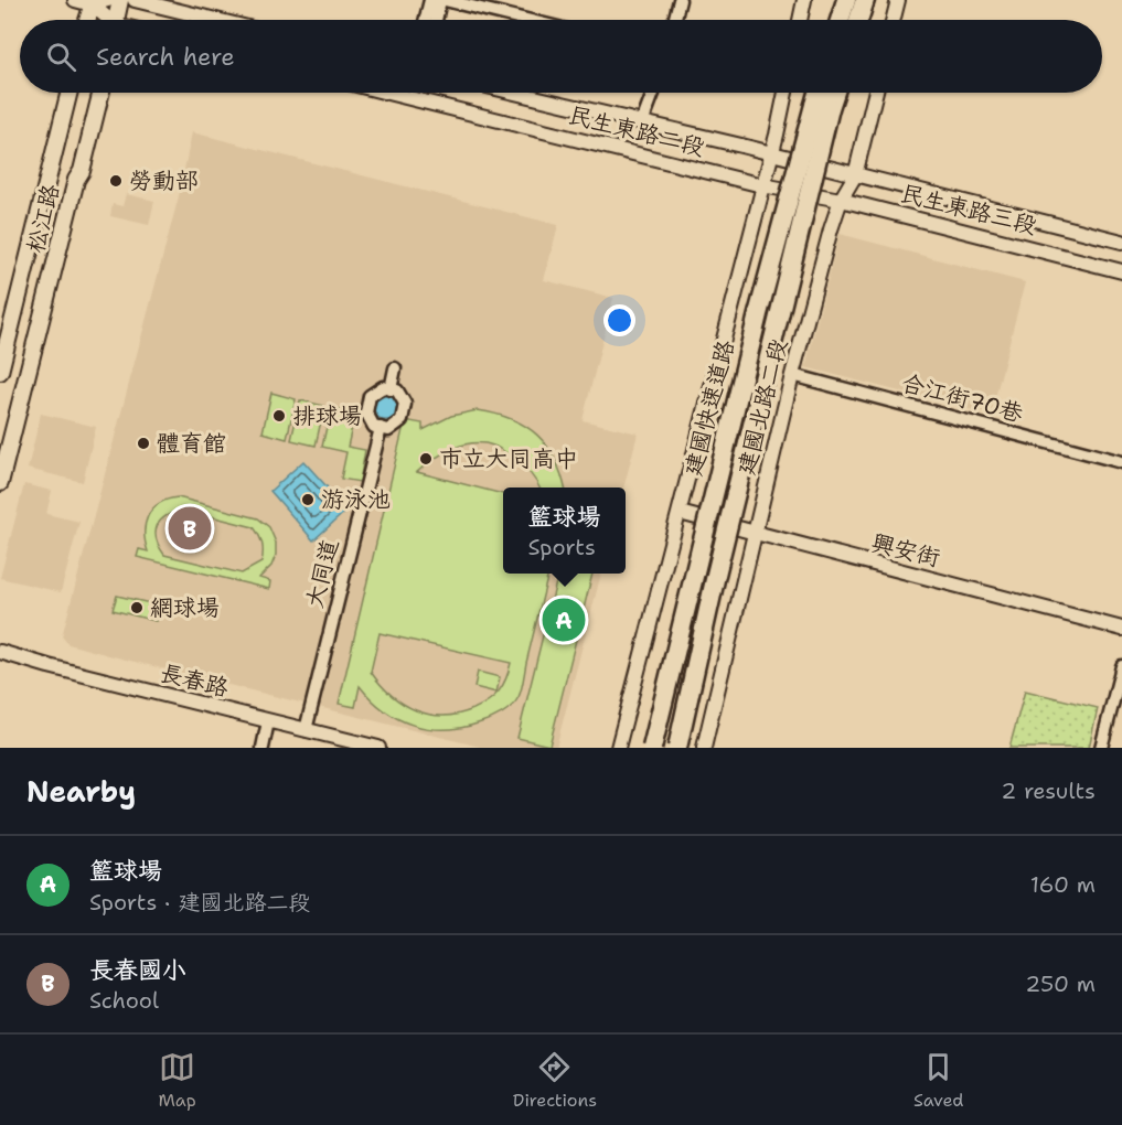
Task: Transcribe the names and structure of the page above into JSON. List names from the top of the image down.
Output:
{
  "streets": {
    "highway": ["建國快速道路"],
    "main road": ["松江路"],
    "street": [
      "民生東路二段",
      "民生東路三段",
      "合江街70巷",
      "建國北路二段",
      "興安街",
      "大同道",
      "長春路"
    ]
  },
  "crossings": [
    ["民生東路二段", "民生東路三段"],
    ["民生東路三段", "建國北路二段"],
    ["合江街70巷", "建國北路二段"],
    ["建國北路二段", "興安街"],
    ["大同道", "長春路"]
  ],
  "places": [
    "勞動部",
    "排球場",
    "體育館",
    "市立大同高中",
    "游泳池",
    "網球場"
  ],
  "page": {
    "search": "Search here",
    "popup": ["籃球場", "Sports"],
    "pins": ["B", "A"],
    "heading": ["Nearby", "2 results"],
    "list": [
      {
        "mark": "A",
        "name": "籃球場",
        "note": "Sports · 建國北路二段",
        "value": "160 m"
      },
      {
        "mark": "B",
        "name": "長春國小",
        "note": "School",
        "value": "250 m"
      }
    ],
    "nav": ["Map", "Directions", "Saved"]
  }
}
